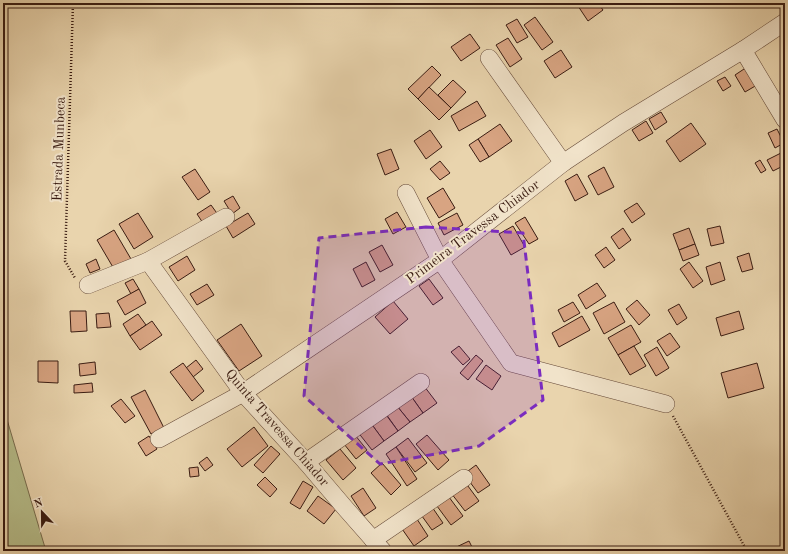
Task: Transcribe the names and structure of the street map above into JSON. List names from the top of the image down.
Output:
{
  "streets": {
    "street": ["Primeira Travessa Chiador", "Quinta Travessa Chiador"],
    "path": ["Estrada Munbeca"]
  },
  "crossings": [
    ["Primeira Travessa Chiador", "Quinta Travessa Chiador"]
  ],
  "north": "top"
}
